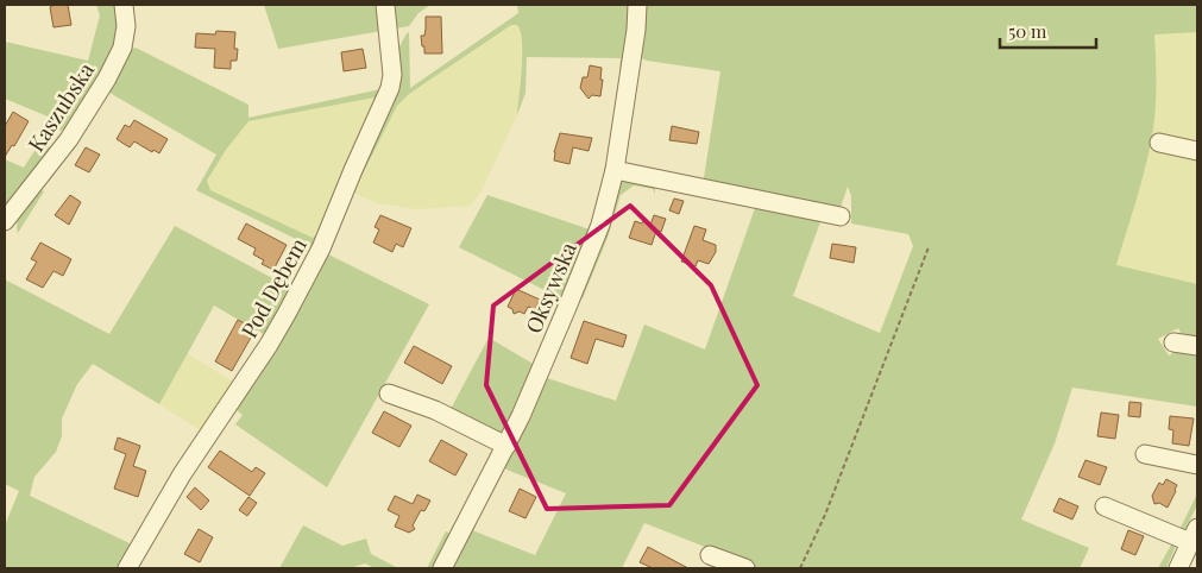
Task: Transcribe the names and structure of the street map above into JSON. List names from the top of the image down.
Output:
{
  "streets": {
    "street": ["Kaszubska", "Pod Dębem", "Oksywska"]
  },
  "scale_bar": "50 m"
}
